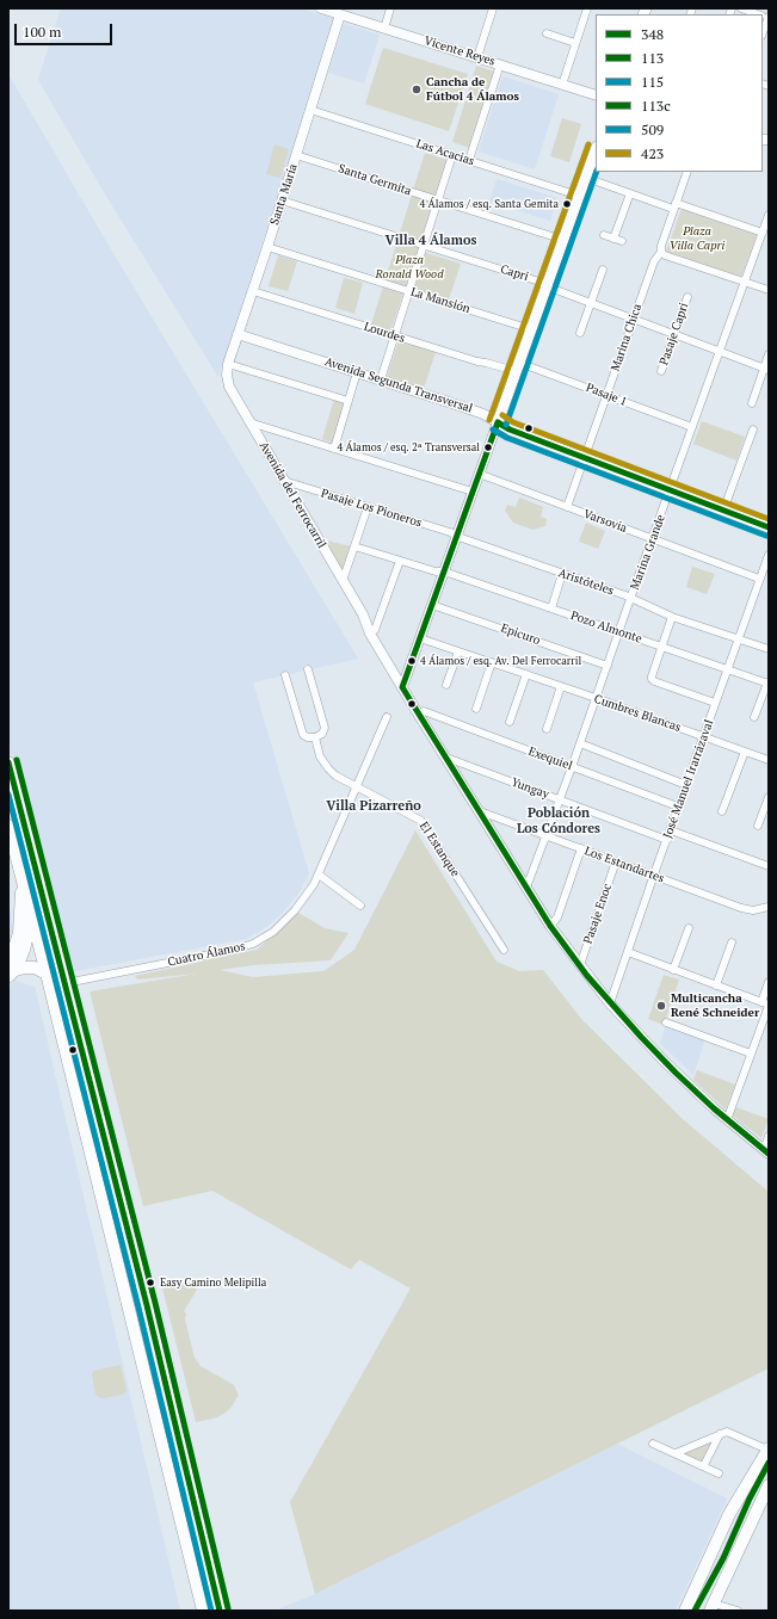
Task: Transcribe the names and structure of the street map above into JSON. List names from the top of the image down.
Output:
{
  "streets": {
    "main road": ["Avenida Segunda Transversal"],
    "street": [
      "Vicente Reyes",
      "Las Acacias",
      "Santa Germita",
      "Santa María",
      "Capri",
      "La Mansión",
      "Lourdes",
      "Pasaje Capri",
      "Marina Chica",
      "Pasaje 1",
      "Avenida del Ferrocarril",
      "Pasaje Los Pioneros",
      "Varsovia",
      "Marina Grande",
      "Aristóteles",
      "Pozo Almonte",
      "Epicuro",
      "Cumbres Blancas",
      "Exequiel",
      "José Manuel Irarrázaval",
      "Yungay",
      "El Estanque",
      "Los Estandartes",
      "Pasaje Enoc",
      "Cuatro Álamos"
    ]
  },
  "crossings": [
    ["Vicente Reyes", "Santa María"],
    ["Las Acacias", "Santa María"],
    ["Santa Germita", "Santa María"],
    ["Santa María", "Capri"],
    ["Santa María", "La Mansión"],
    ["Santa María", "Lourdes"],
    ["Santa María", "Avenida Segunda Transversal"],
    ["Santa María", "Avenida del Ferrocarril"],
    ["Capri", "Pasaje Capri"],
    ["Capri", "Marina Chica"],
    ["Capri", "Marina Grande"],
    ["Lourdes", "Pasaje 1"],
    ["Marina Chica", "Avenida Segunda Transversal"],
    ["Marina Chica", "Pasaje 1"],
    ["Marina Chica", "Varsovia"],
    ["Avenida Segunda Transversal", "Marina Grande"],
    ["Pasaje 1", "Marina Grande"],
    ["Avenida del Ferrocarril", "Pasaje Los Pioneros"],
    ["Avenida del Ferrocarril", "Marina Grande"],
    ["Avenida del Ferrocarril", "Exequiel"],
    ["Avenida del Ferrocarril", "José Manuel Irarrázaval"],
    ["Avenida del Ferrocarril", "Yungay"],
    ["Avenida del Ferrocarril", "Los Estandartes"],
    ["Avenida del Ferrocarril", "Pasaje Enoc"],
    ["Pasaje Los Pioneros", "Aristóteles"],
    ["Varsovia", "Marina Grande"],
    ["Varsovia", "José Manuel Irarrázaval"],
    ["Marina Grande", "Aristóteles"],
    ["Marina Grande", "Pozo Almonte"],
    ["Marina Grande", "Epicuro"],
    ["Marina Grande", "Cumbres Blancas"],
    ["Marina Grande", "Exequiel"],
    ["Marina Grande", "Yungay"],
    ["Marina Grande", "Los Estandartes"],
    ["Aristóteles", "José Manuel Irarrázaval"],
    ["Pozo Almonte", "José Manuel Irarrázaval"],
    ["Cumbres Blancas", "José Manuel Irarrázaval"],
    ["Exequiel", "José Manuel Irarrázaval"],
    ["José Manuel Irarrázaval", "Yungay"],
    ["José Manuel Irarrázaval", "Los Estandartes"],
    ["El Estanque", "Cuatro Álamos"],
    ["Los Estandartes", "Pasaje Enoc"]
  ],
  "districts": ["Villa 4 Álamos", "Villa Pizarreño", "Población Los Cóndores"],
  "parks": ["Plaza Villa Capri", "Plaza Ronald Wood"],
  "places": [
    "Cancha de Fútbol 4 Álamos",
    "4 Álamos / esq. Santa Gemita",
    "4 Álamos / esq. 2ª Transversal",
    "4 Álamos / esq. Av. Del Ferrocarril",
    "Multicancha René Schneider",
    "Easy Camino Melipilla"
  ],
  "lines": [
    "transit line 423",
    "transit line 509",
    "transit line 348",
    "transit line 113c",
    "transit line 113",
    "transit line 115"
  ],
  "legend": [
    "348",
    "113",
    "115",
    "113c",
    "509",
    "423"
  ],
  "scale_bar": "100 m"
}
